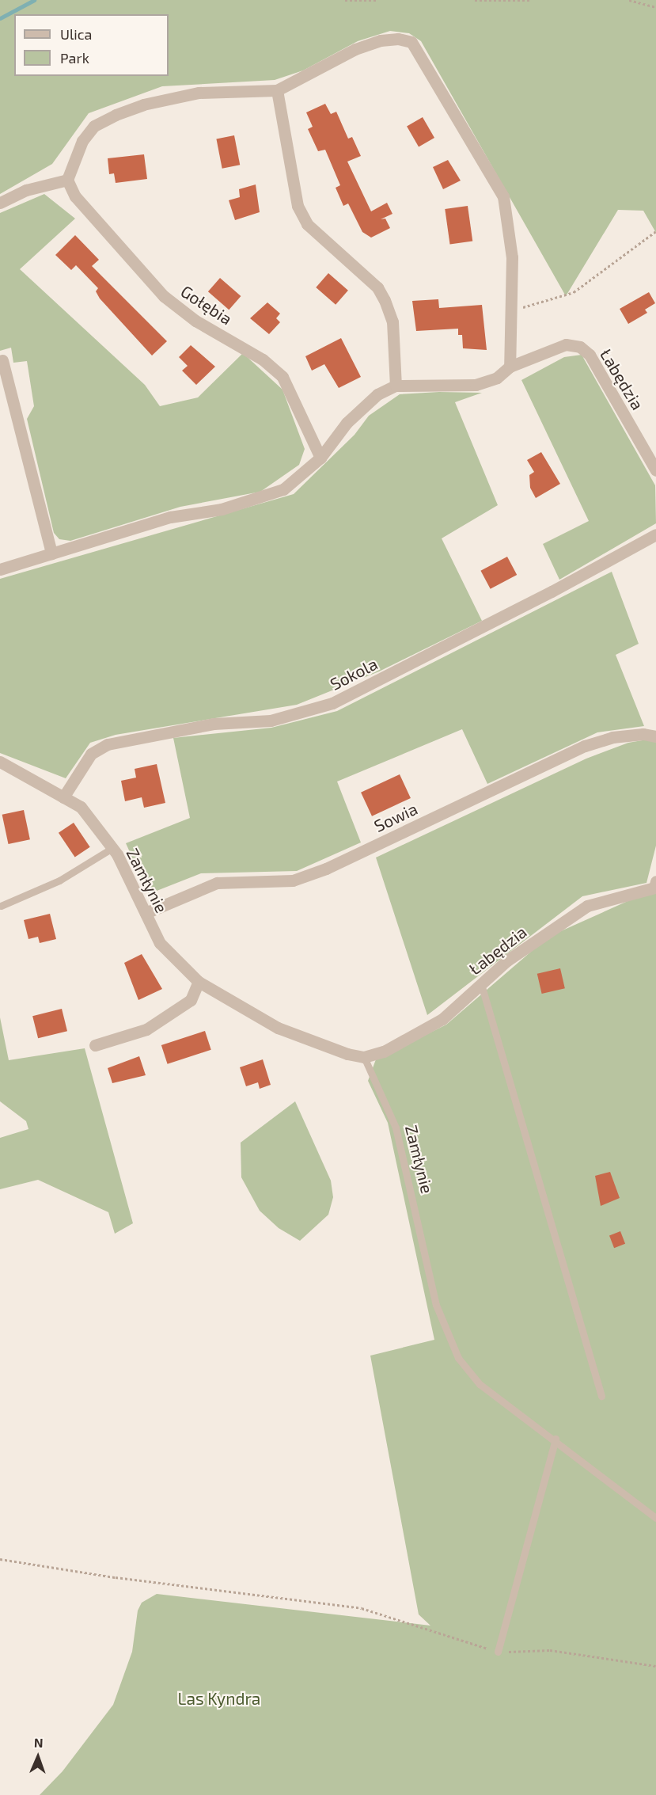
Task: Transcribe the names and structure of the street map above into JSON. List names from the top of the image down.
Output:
{
  "streets": {
    "street": [
      "Gołębia",
      "Łabędzia",
      "Sokola",
      "Sowia",
      "Zamłynie"
    ]
  },
  "crossings": [
    ["Łabędzia", "Zamłynie"],
    ["Sokola", "Zamłynie"],
    ["Sowia", "Zamłynie"]
  ],
  "parks": ["Las Kyndra"],
  "legend": ["Ulica", "Park"],
  "north": "top"
}
